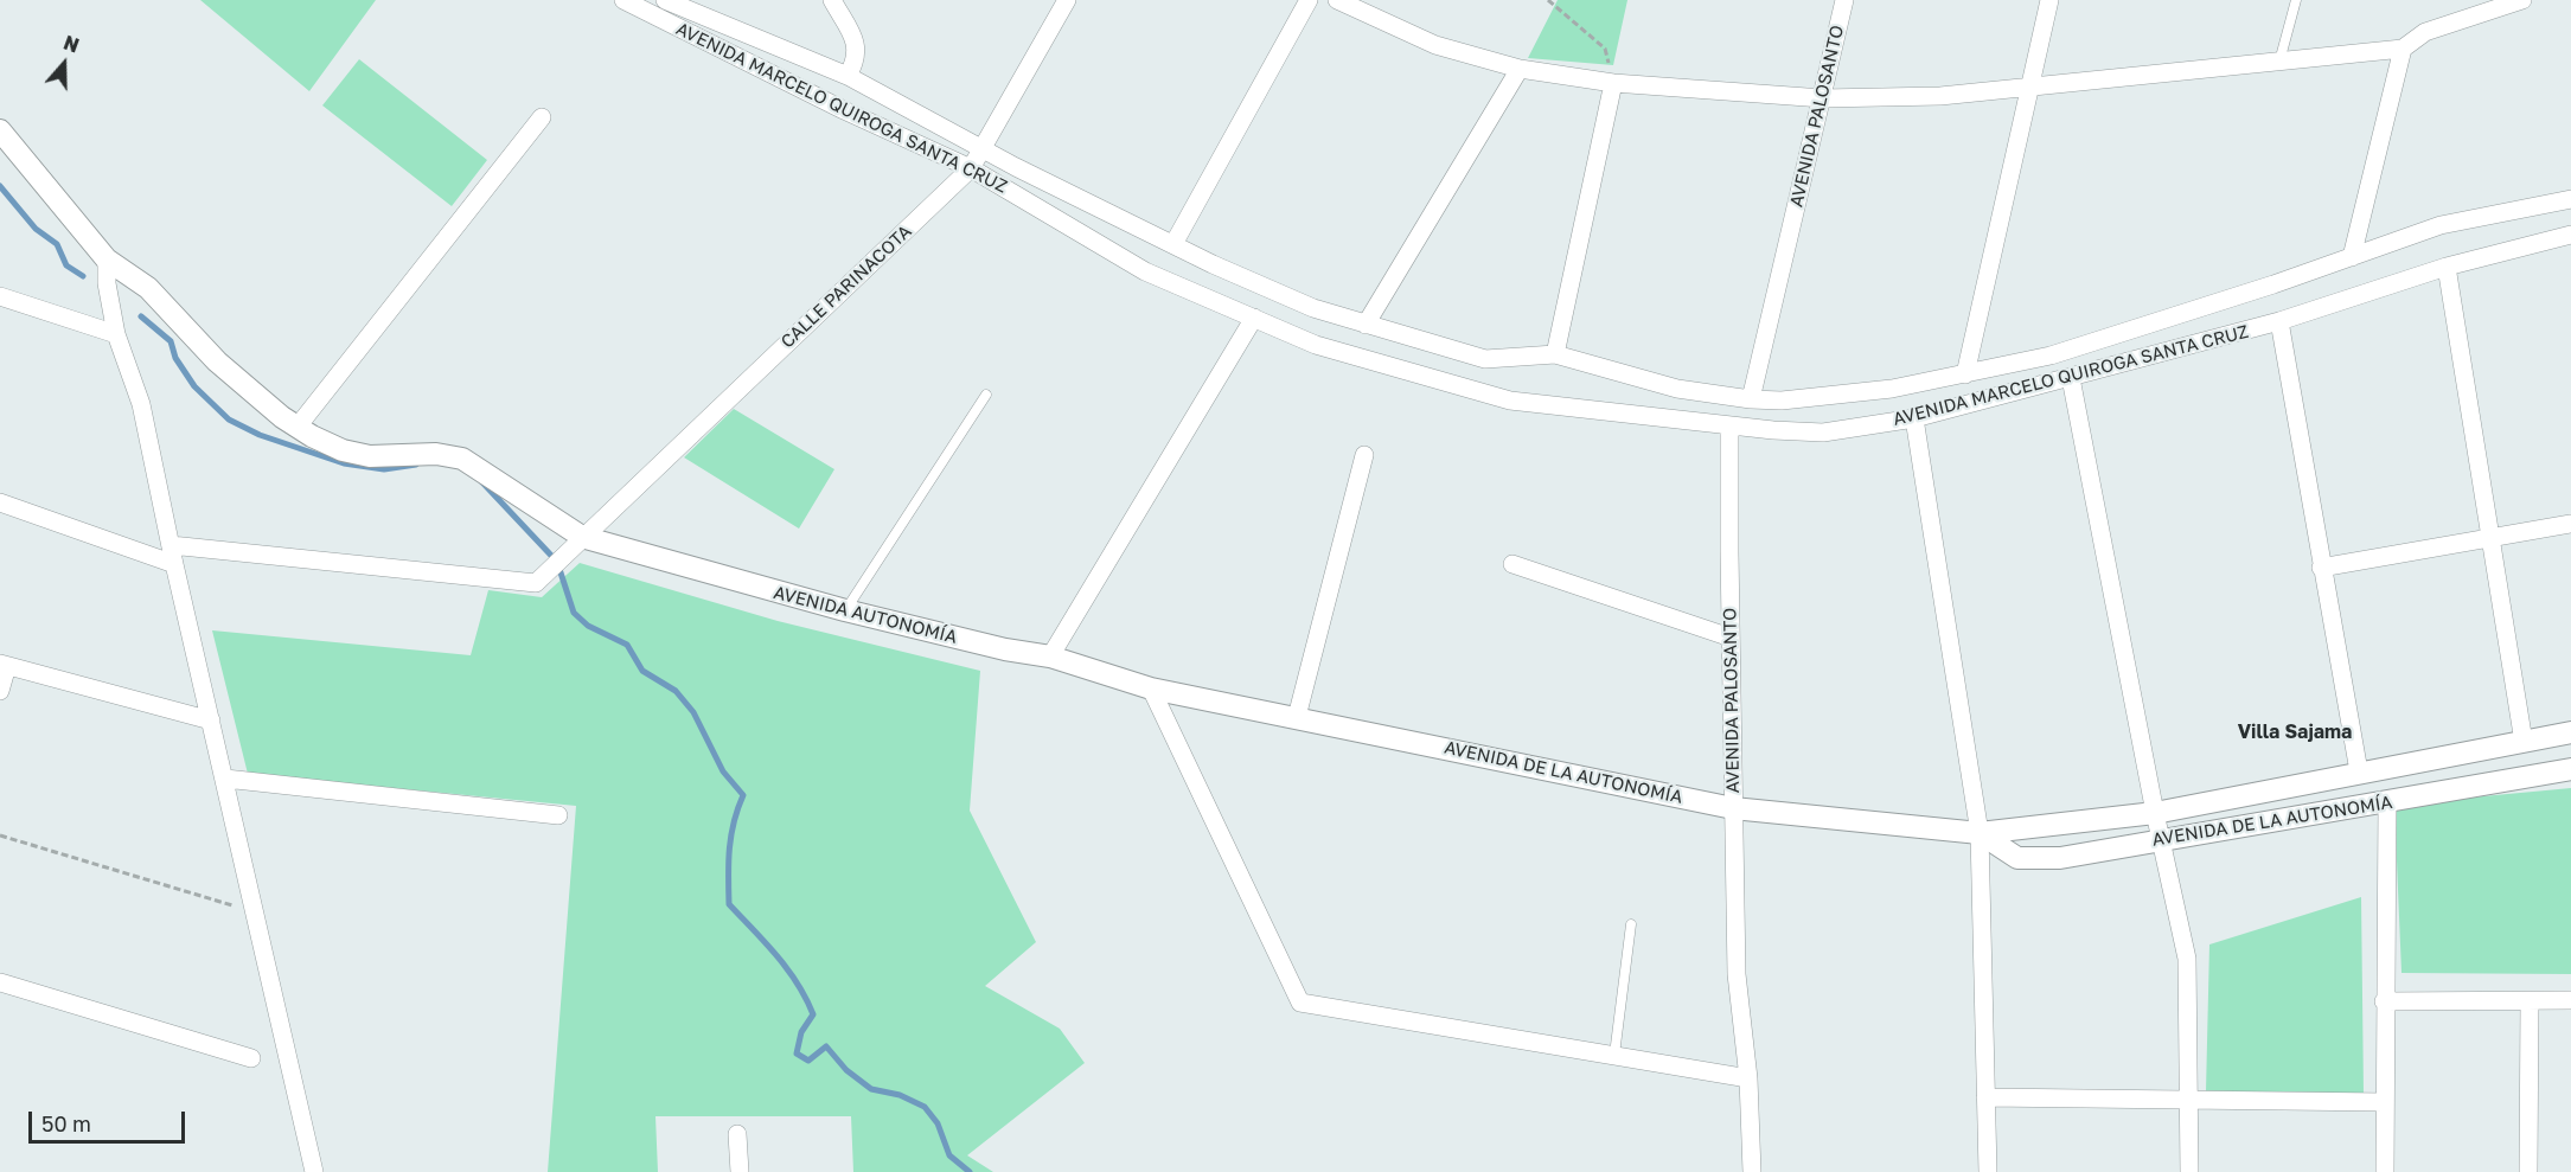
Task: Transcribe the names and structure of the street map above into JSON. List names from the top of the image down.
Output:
{
  "streets": {
    "street": [
      "AVENIDA MARCELO QUIROGA SANTA CRUZ",
      "AVENIDA PALOSANTO",
      "CALLE PARINACOTA",
      "AVENIDA AUTONOMÍA",
      "AVENIDA DE LA AUTONOMÍA"
    ]
  },
  "crossings": [
    ["AVENIDA MARCELO QUIROGA SANTA CRUZ", "AVENIDA PALOSANTO"],
    ["AVENIDA MARCELO QUIROGA SANTA CRUZ", "CALLE PARINACOTA"],
    ["AVENIDA PALOSANTO", "AVENIDA DE LA AUTONOMÍA"],
    ["CALLE PARINACOTA", "AVENIDA AUTONOMÍA"],
    ["AVENIDA AUTONOMÍA", "AVENIDA DE LA AUTONOMÍA"]
  ],
  "districts": ["Villa Sajama"],
  "scale_bar": "50 m",
  "north": "top"
}
